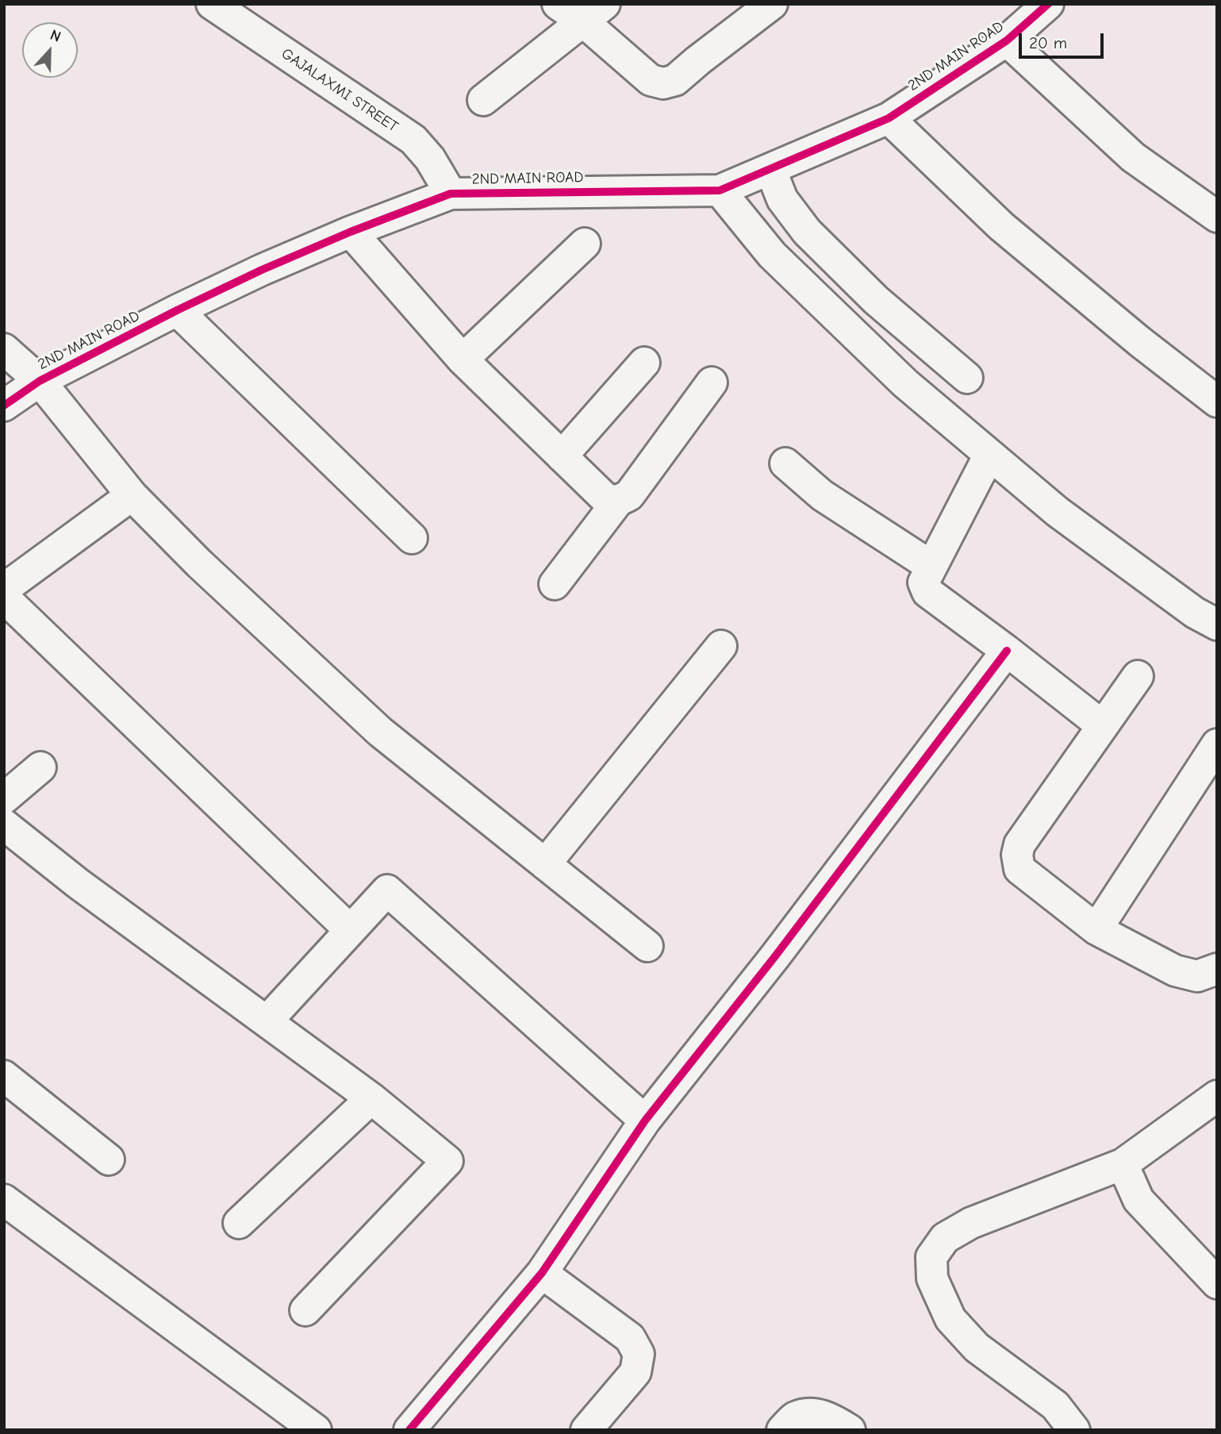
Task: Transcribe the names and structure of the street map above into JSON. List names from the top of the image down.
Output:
{
  "streets": {
    "street": ["2ND MAIN ROAD", "GAJALAXMI STREET"]
  },
  "crossings": [
    ["2ND MAIN ROAD", "GAJALAXMI STREET"]
  ],
  "scale_bar": "20 m",
  "north": "top"
}
